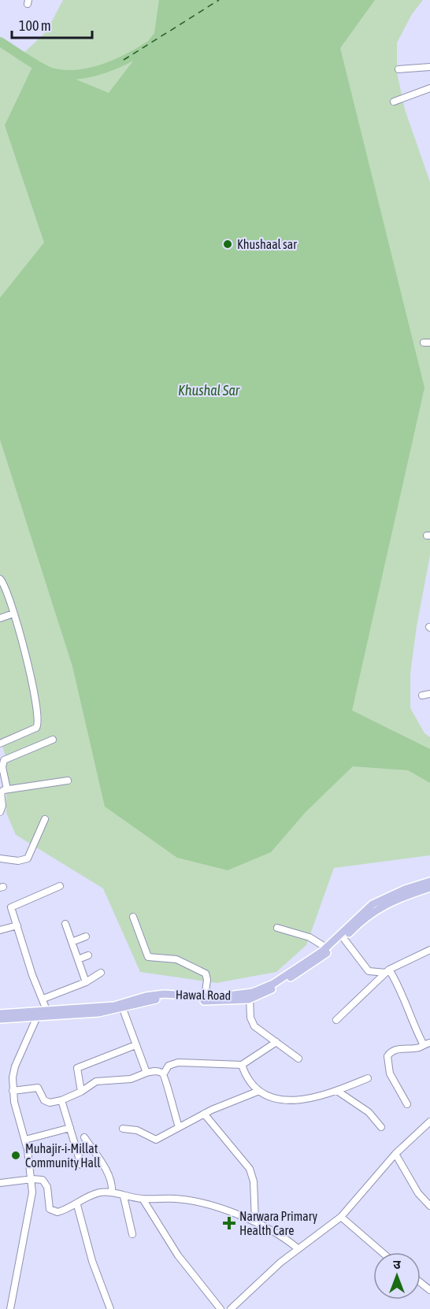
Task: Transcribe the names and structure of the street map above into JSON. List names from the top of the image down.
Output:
{
  "streets": {
    "main road": ["Hawal Road"]
  },
  "water": ["Khushal Sar"],
  "places": {
    "other": ["Khushaal sar", "Muhajir-i-Millat Community Hall"],
    "health": ["Narwara Primary Health Care"]
  },
  "scale_bar": "100 m",
  "north": "top"
}
